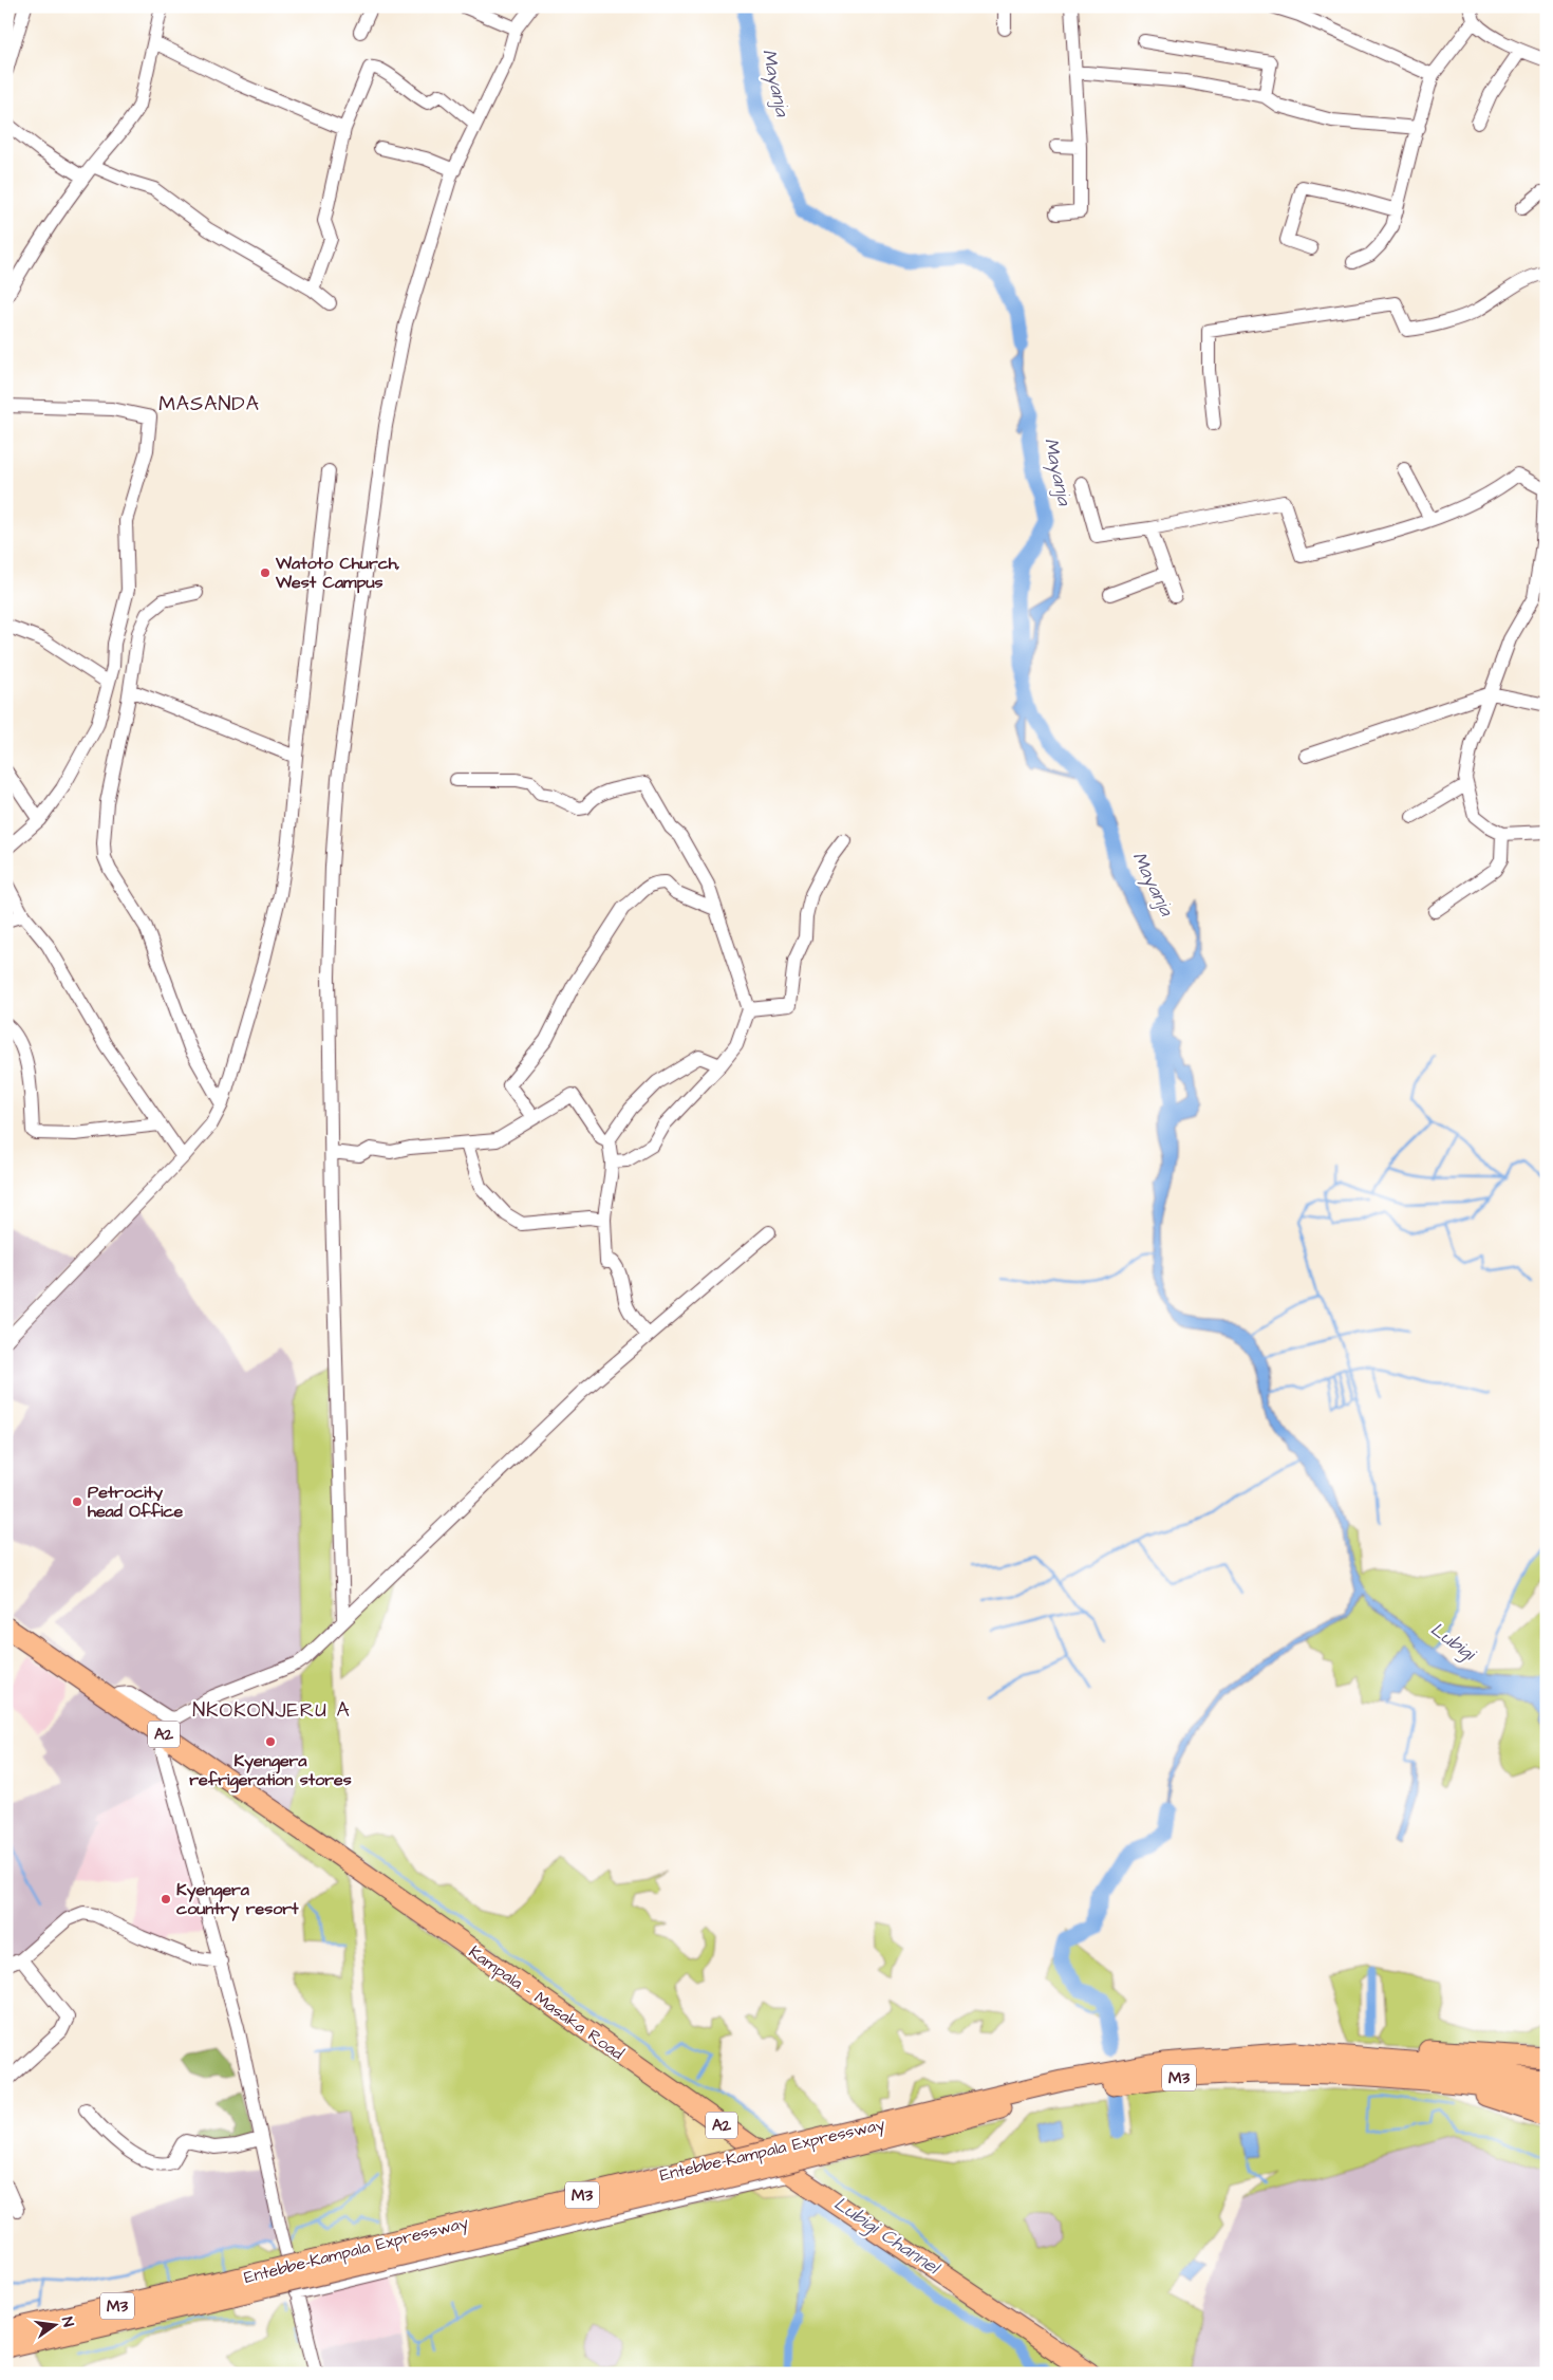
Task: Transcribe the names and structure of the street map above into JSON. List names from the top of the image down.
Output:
{
  "streets": {
    "highway": [
      "A2",
      "Kampala - Masaka Road",
      "M3",
      "Entebbe–Kampala Expressway"
    ]
  },
  "districts": ["MASANDA", "NKOKONJERU A"],
  "water": ["Mayanja", "Lubigi", "Lubigi Channel"],
  "places": [
    "Watoto Church, West Campus",
    "Petrocity head Office",
    "Kyengera refrigeration stores",
    "Kyengera country resort"
  ],
  "north": "right"
}
